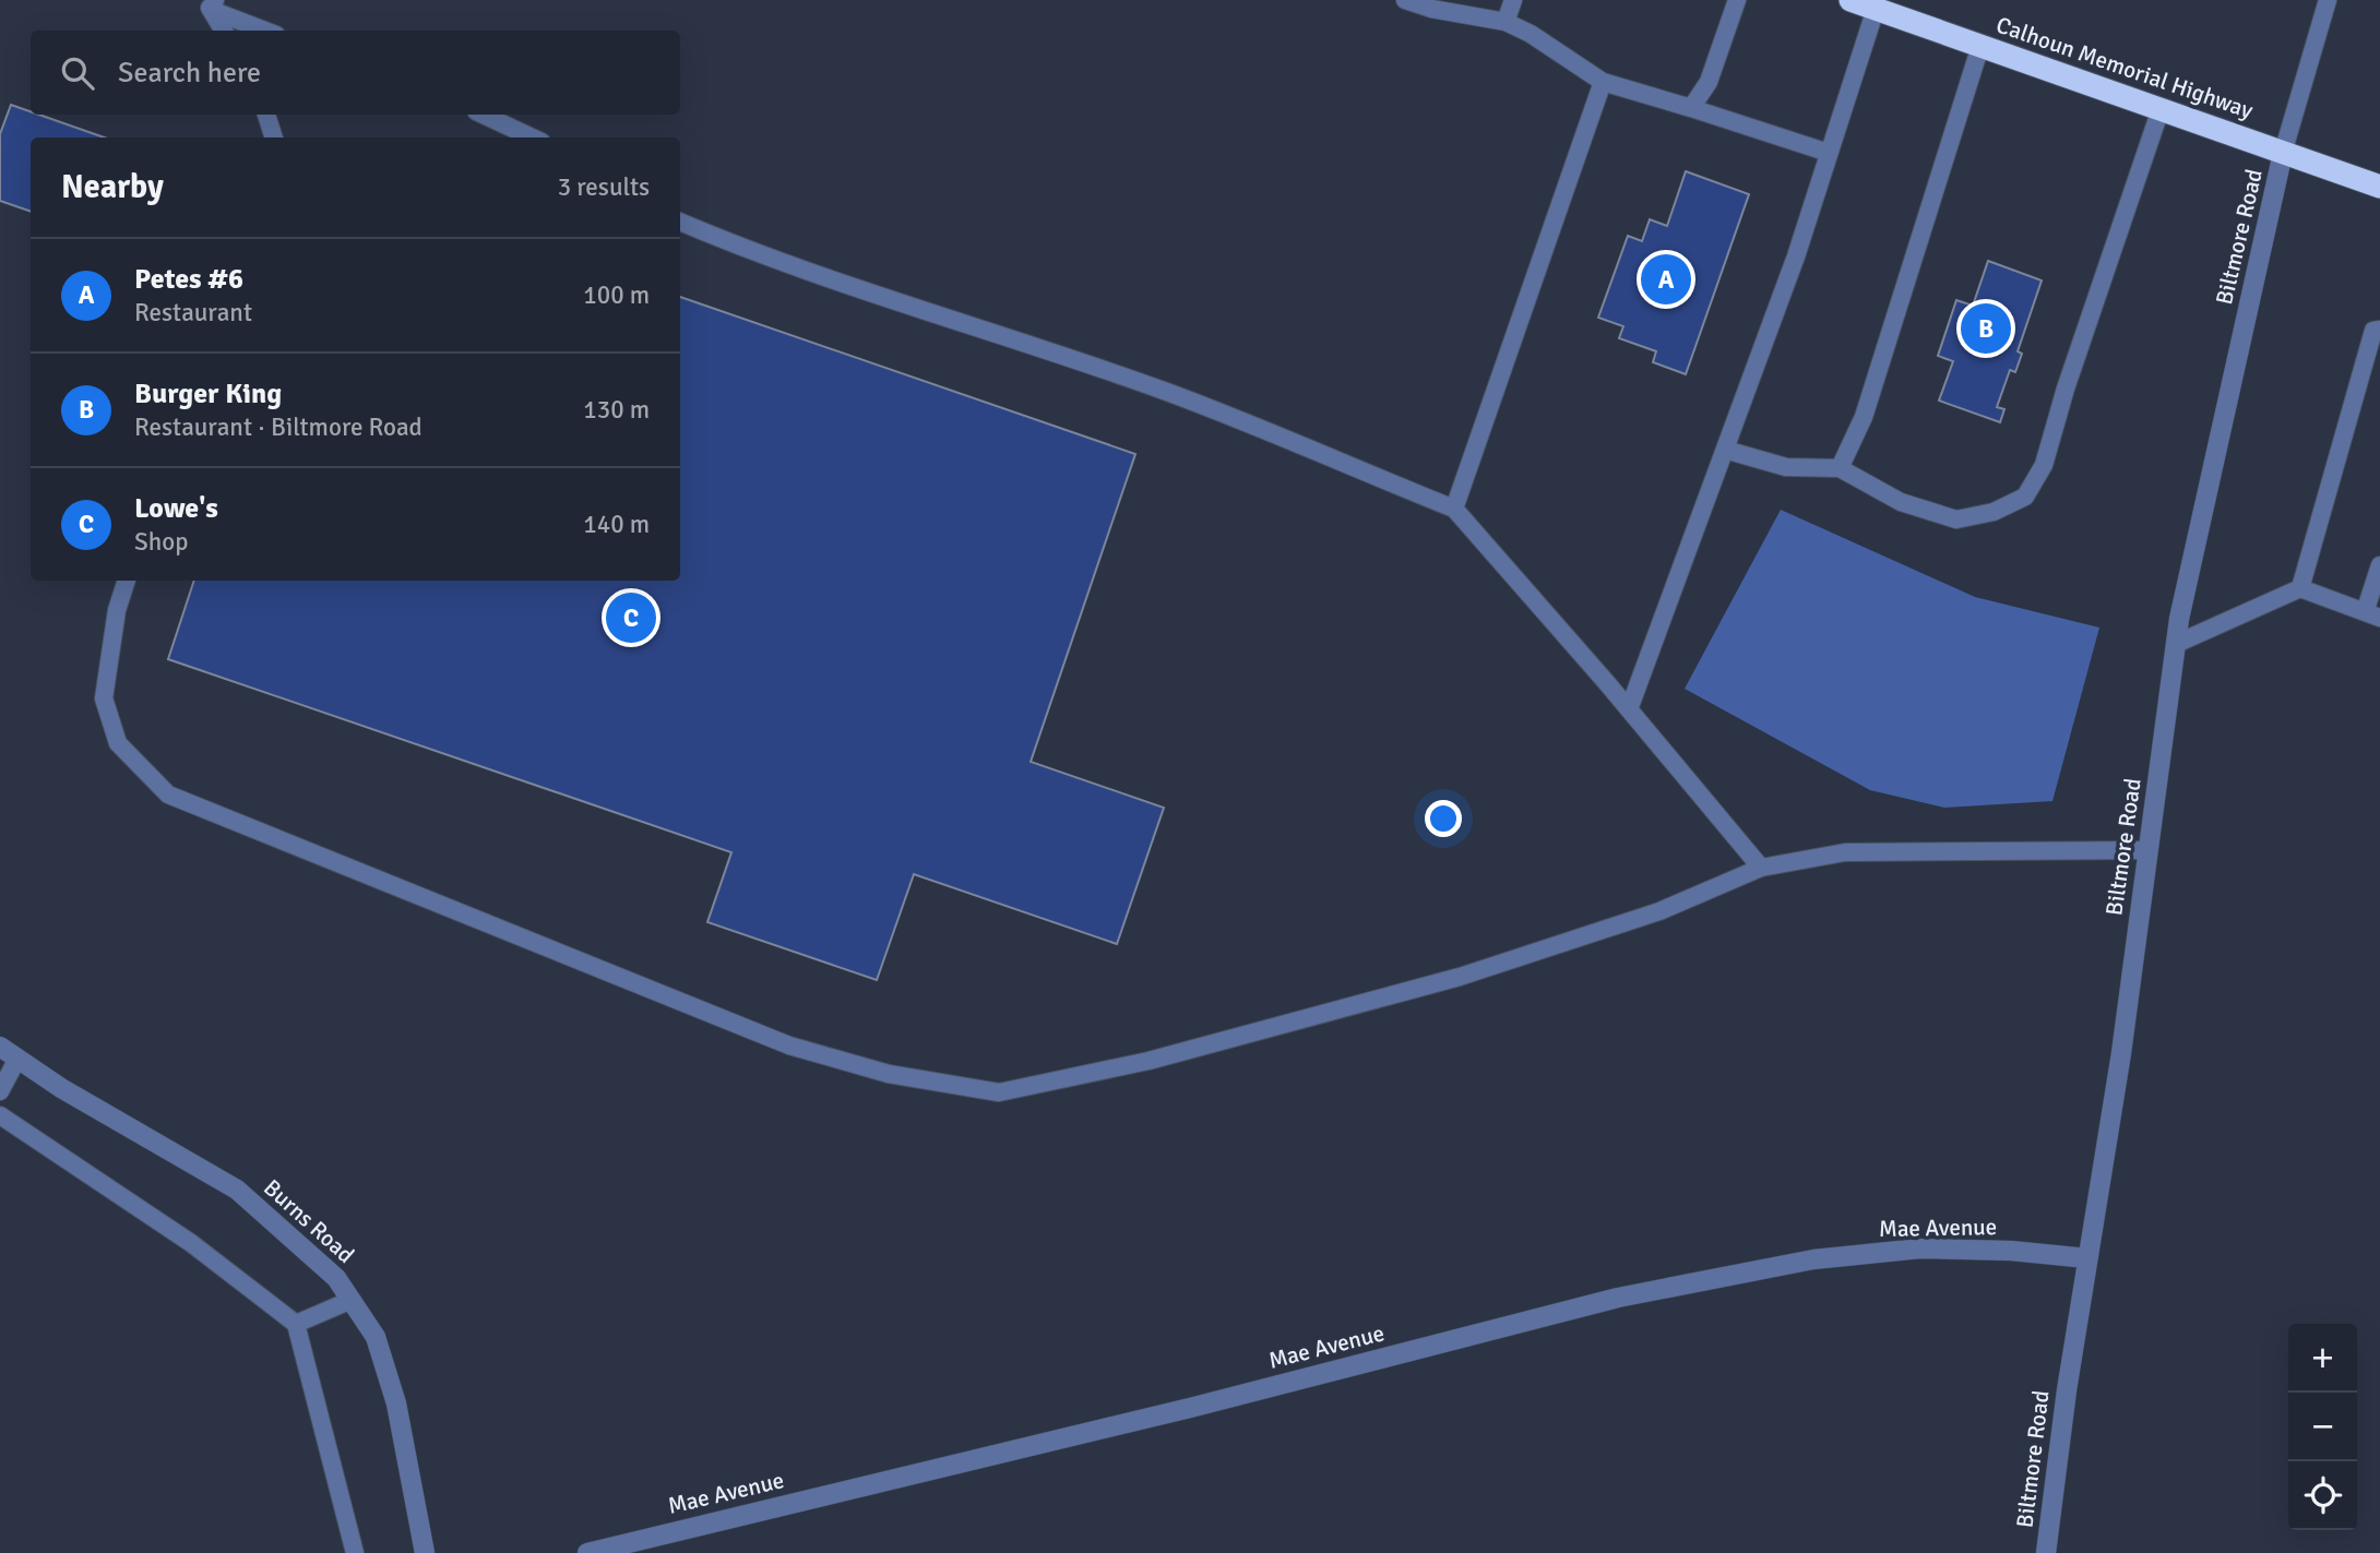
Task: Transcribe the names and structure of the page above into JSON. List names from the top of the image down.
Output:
{
  "streets": {
    "highway": ["Calhoun Memorial Highway"],
    "street": ["Biltmore Road", "Burns Road", "Mae Avenue"]
  },
  "crossings": [
    ["Calhoun Memorial Highway", "Biltmore Road"],
    ["Biltmore Road", "Mae Avenue"]
  ],
  "page": {
    "search": "Search here",
    "heading": ["Nearby", "3 results"],
    "list": [
      {
        "mark": "A",
        "name": "Petes #6",
        "note": "Restaurant",
        "value": "100 m"
      },
      {
        "mark": "B",
        "name": "Burger King",
        "note": "Restaurant · Biltmore Road",
        "value": "130 m"
      },
      {
        "mark": "C",
        "name": "Lowe's",
        "note": "Shop",
        "value": "140 m"
      }
    ],
    "pins": ["A", "B", "C"],
    "map_buttons": ["+", "−"]
  }
}
